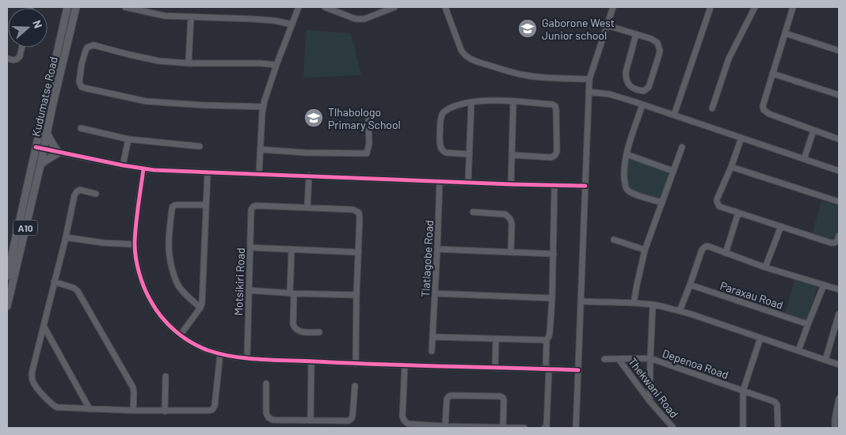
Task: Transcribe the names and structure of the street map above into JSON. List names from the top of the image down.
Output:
{
  "streets": {
    "main road": ["Kudumatse Road", "A10"],
    "street": [
      "Tlatlagobe Road",
      "Motsikiri Road",
      "Paraxau Road",
      "Depenoa Road",
      "Thekwani Road"
    ]
  },
  "crossings": [
    ["Depenoa Road", "Thekwani Road"]
  ],
  "places": {
    "school or university": ["Gaborone West Junior school", "Tlhabologo Primary School"]
  },
  "north": "right"
}
